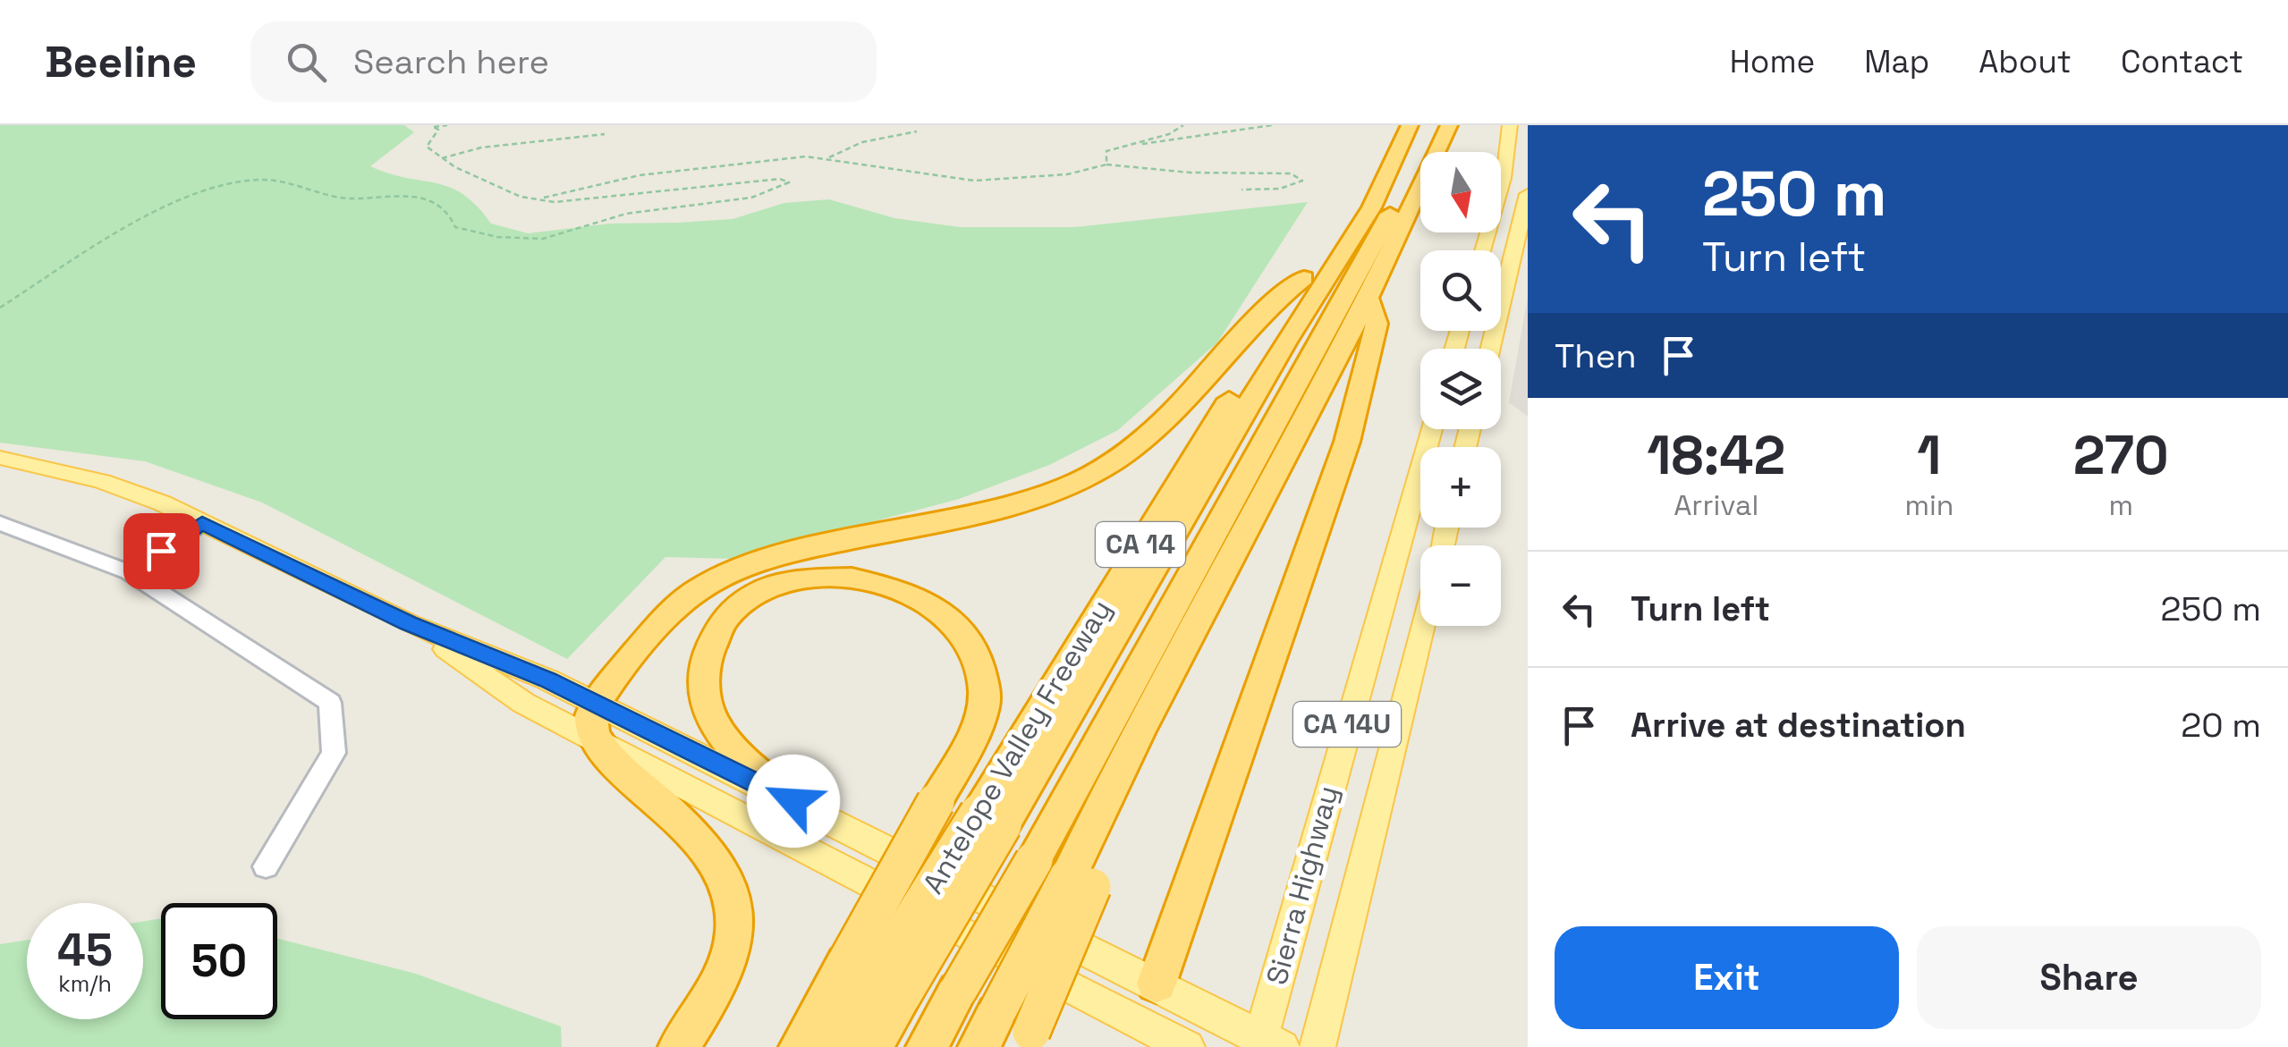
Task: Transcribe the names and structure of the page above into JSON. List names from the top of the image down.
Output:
{
  "streets": {
    "highway": ["CA 14", "Antelope Valley Freeway"],
    "main road": ["CA 14U", "Sierra Highway"]
  },
  "north": "bottom",
  "page": {
    "header": "Beeline",
    "search": "Search here",
    "nav": [
      "Home",
      "Map",
      "About",
      "Contact"
    ],
    "turn": ["250 m", "Turn left"],
    "map_buttons": ["+", "−"],
    "then": "Then",
    "eta": [
      "18:42",
      "Arrival",
      "1",
      "min",
      "270",
      "m"
    ],
    "list": [
      {
        "name": "Turn left",
        "value": "250 m"
      },
      {
        "name": "Arrive at destination",
        "value": "20 m"
      }
    ],
    "speed": "45 km/h",
    "limit": "50",
    "buttons": ["Exit", "Share"]
  }
}
